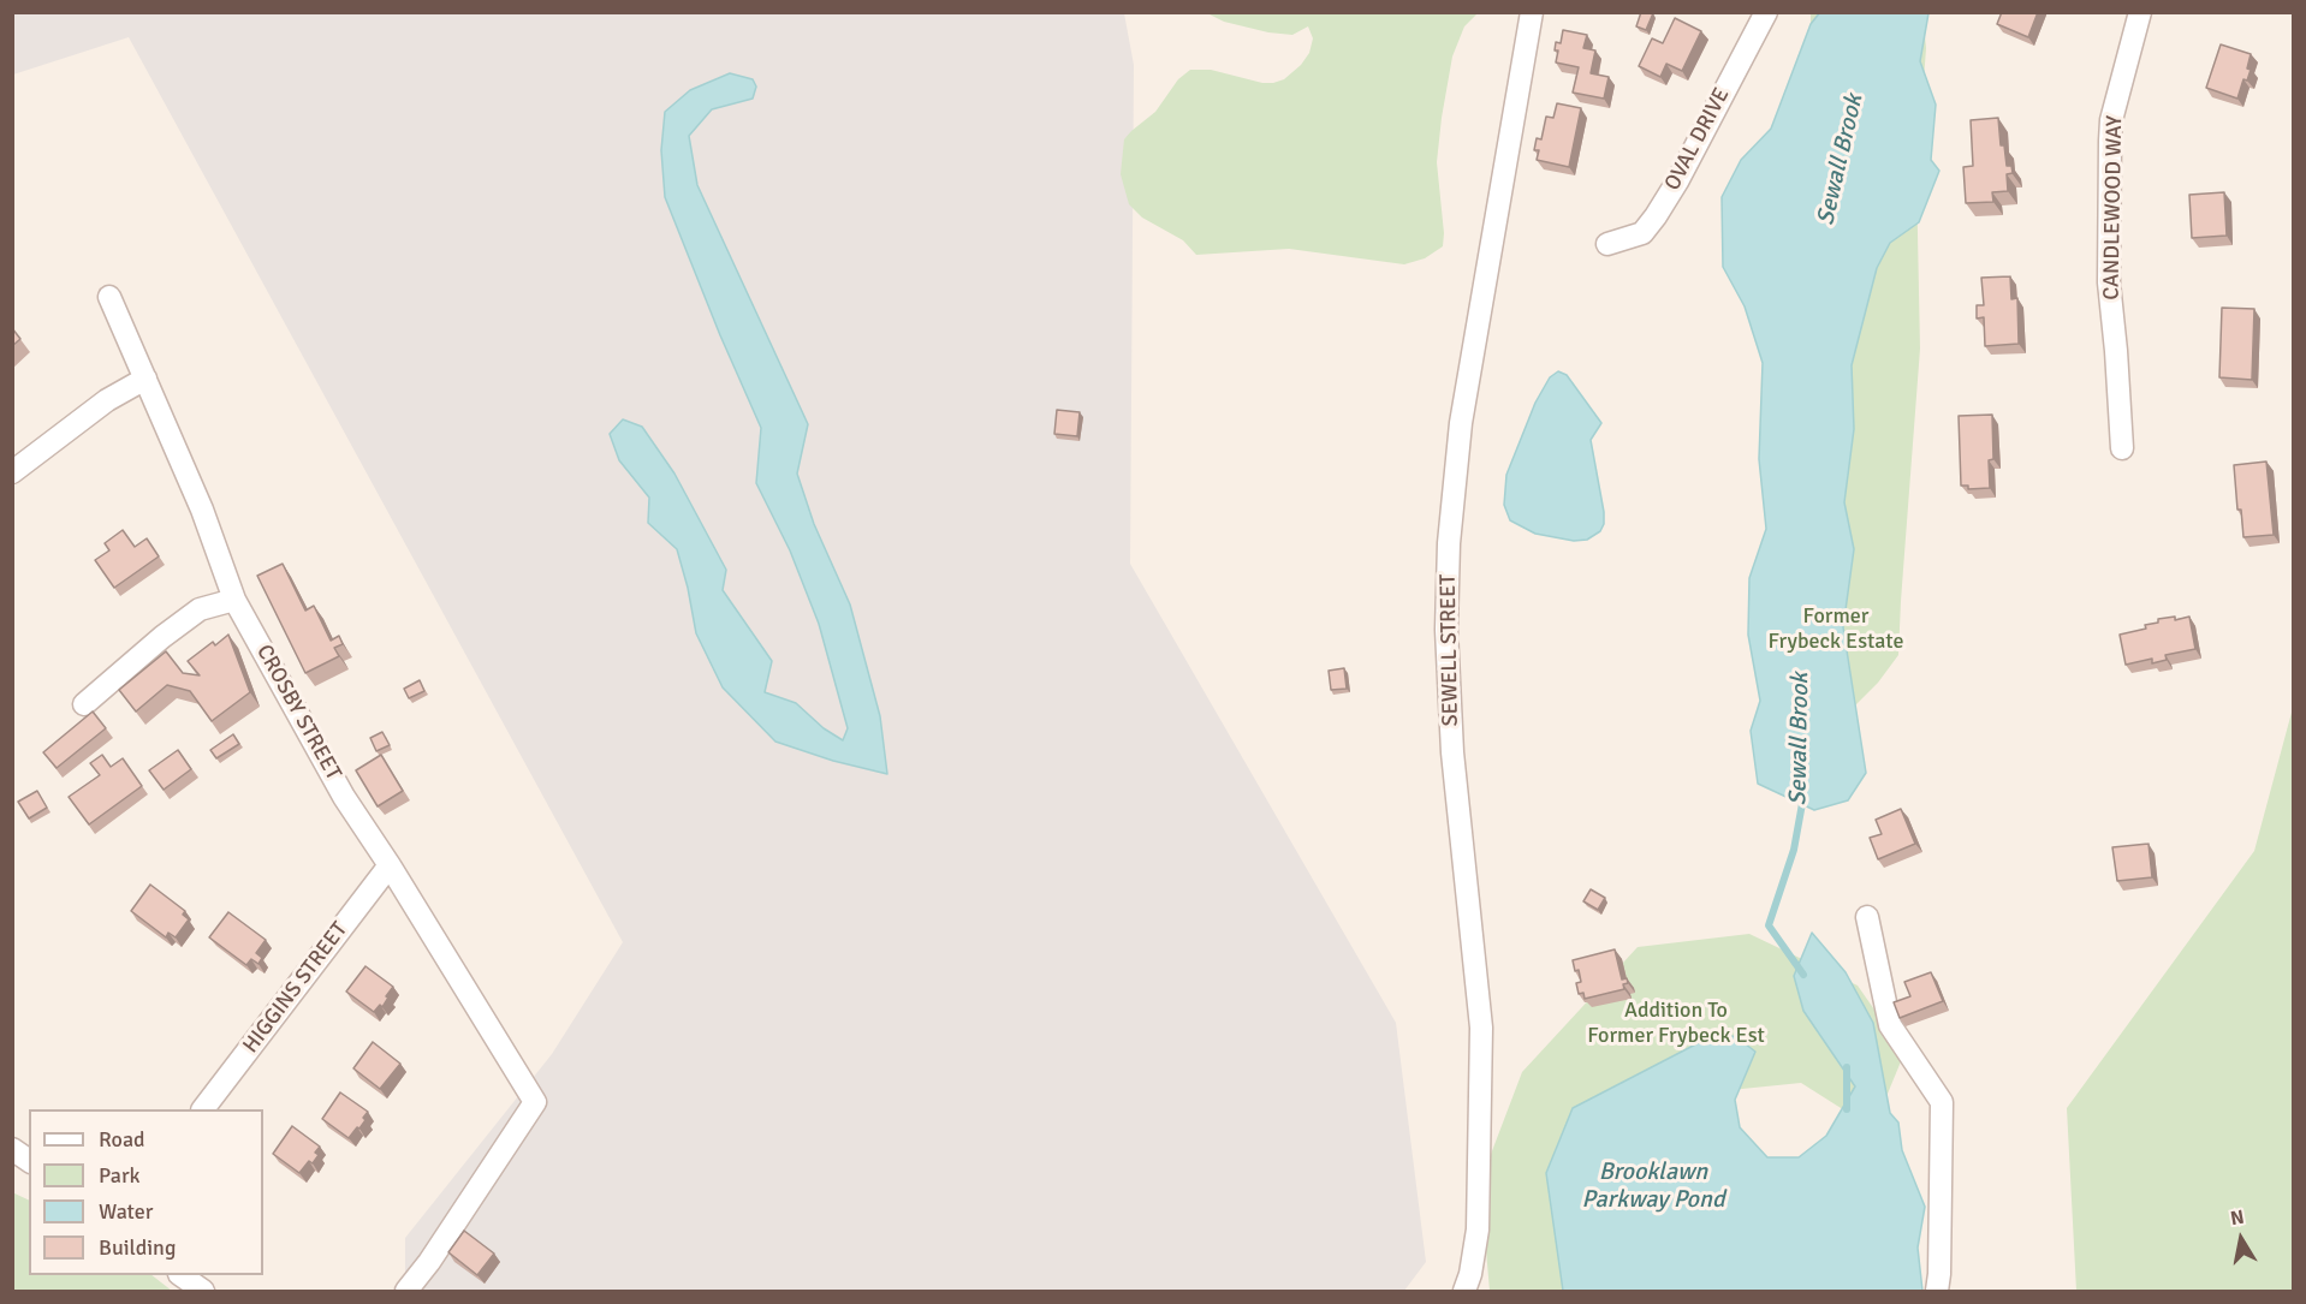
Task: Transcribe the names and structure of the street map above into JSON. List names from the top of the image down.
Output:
{
  "streets": {
    "street": [
      "OVAL DRIVE",
      "CANDLEWOOD WAY",
      "SEWELL STREET",
      "CROSBY STREET",
      "HIGGINS STREET"
    ]
  },
  "crossings": [
    ["CROSBY STREET", "HIGGINS STREET"]
  ],
  "water": ["Sewall Brook", "Brooklawn Parkway Pond"],
  "parks": ["Former Frybeck Estate", "Addition To Former Frybeck Est"],
  "legend": [
    "Road",
    "Park",
    "Water",
    "Building"
  ],
  "north": "top"
}
